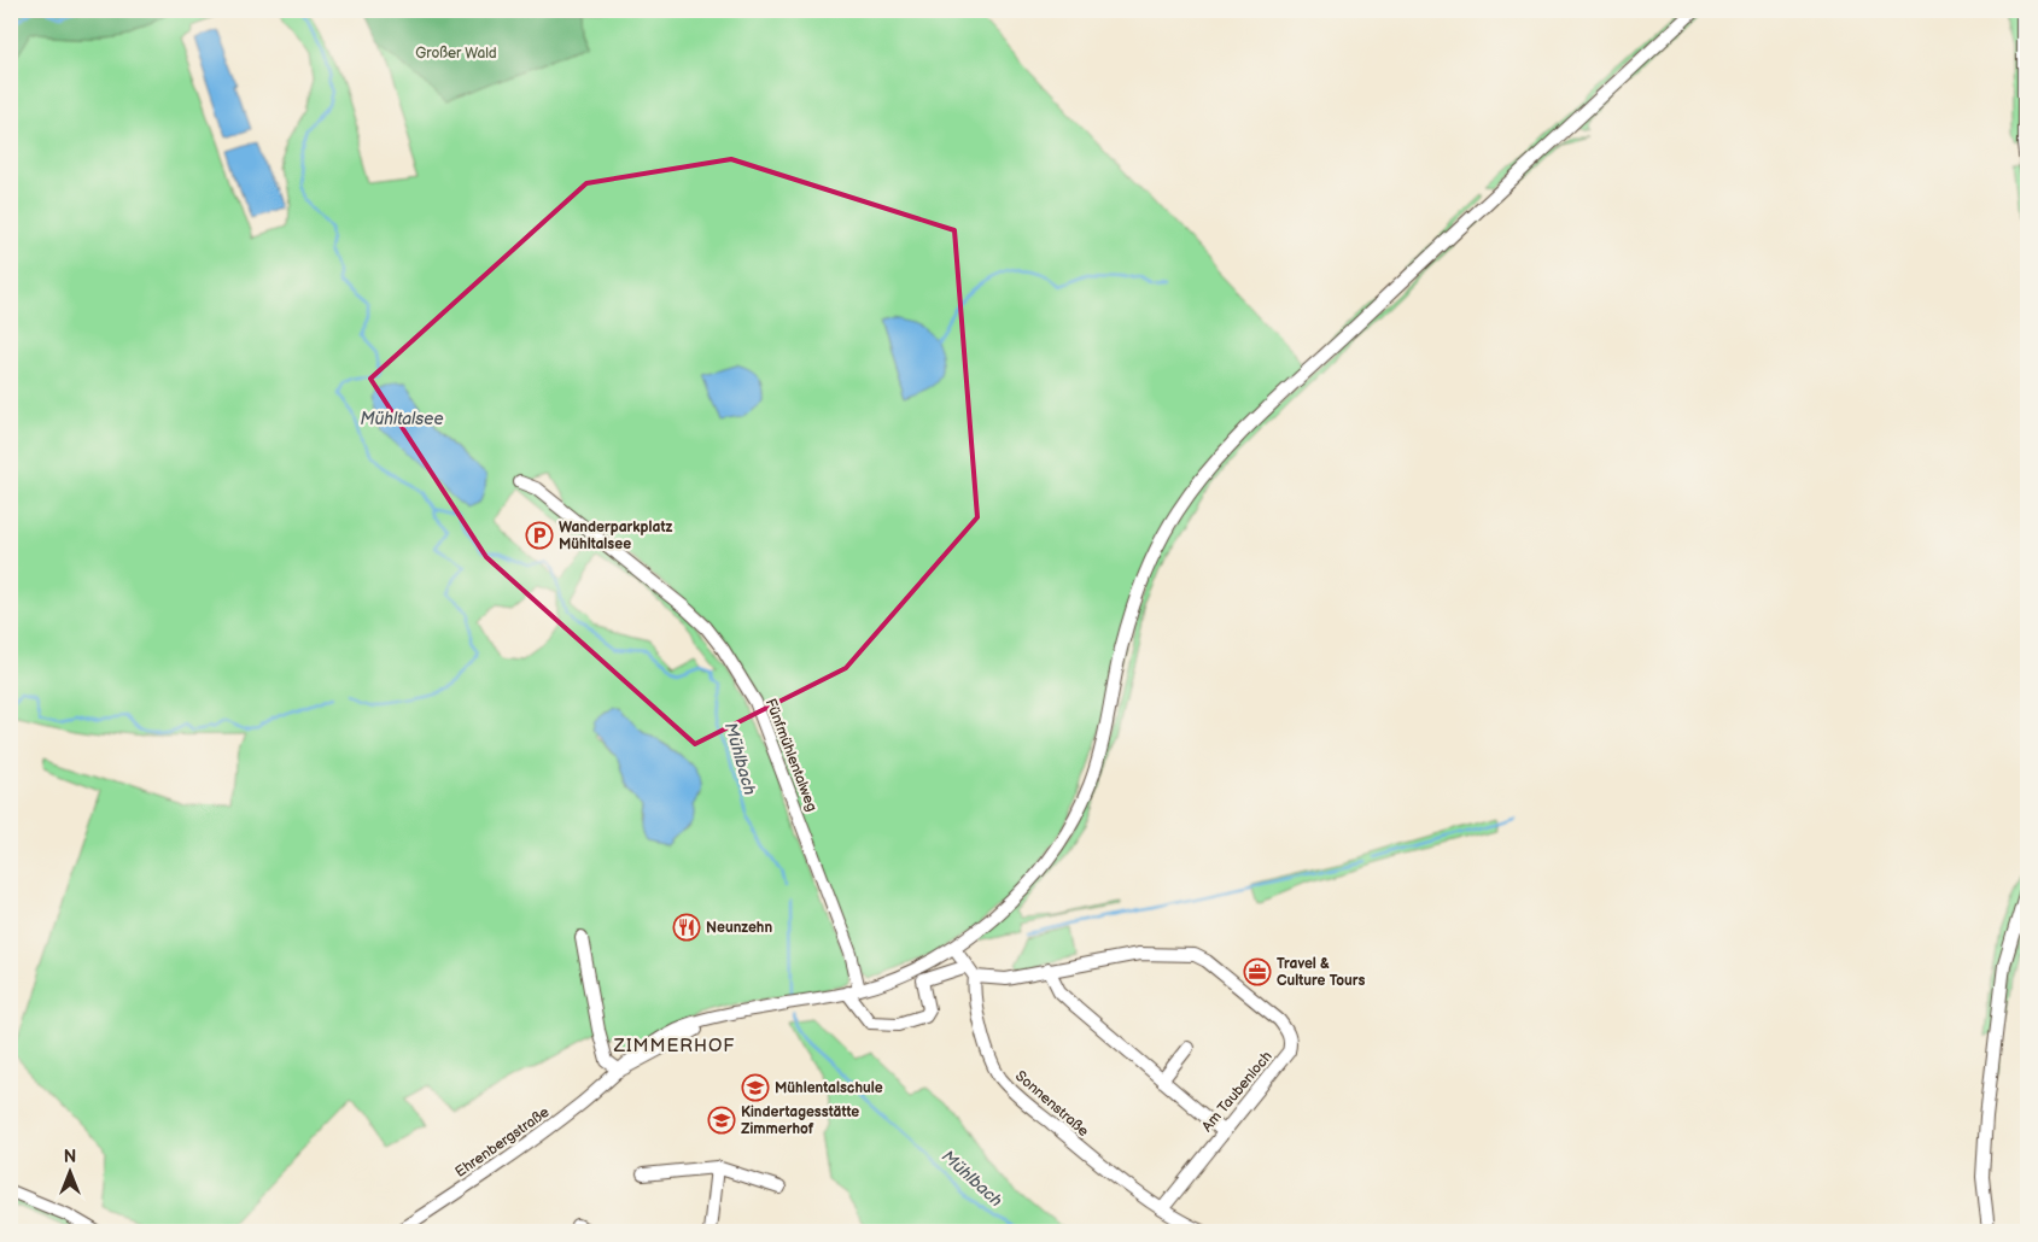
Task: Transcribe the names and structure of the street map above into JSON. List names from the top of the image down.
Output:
{
  "streets": {
    "street": [
      "Fünfmühlentalweg",
      "Am Taubenloch",
      "Sonnenstraße",
      "Ehrenbergstraße"
    ]
  },
  "crossings": [
    ["Fünfmühlentalweg", "Ehrenbergstraße"],
    ["Am Taubenloch", "Sonnenstraße"]
  ],
  "districts": ["ZIMMERHOF"],
  "water": ["Mühltalsee", "Mühlbach"],
  "parks": ["Großer Wald"],
  "places": {
    "parking": ["Wanderparkplatz Mühltalsee"],
    "restaurant": ["Neunzehn"],
    "office": ["Travel & Culture Tours"],
    "school or university": ["Mühlentalschule", "Kindertagesstätte Zimmerhof"]
  },
  "north": "top"
}
